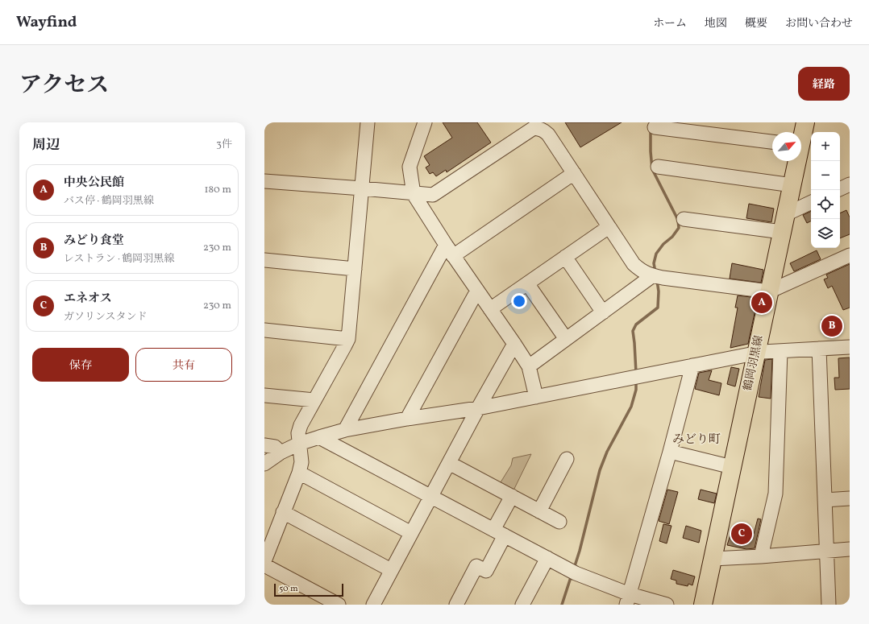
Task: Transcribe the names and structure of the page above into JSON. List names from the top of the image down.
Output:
{
  "streets": {
    "main road": ["鶴岡羽黒線"]
  },
  "districts": ["みどり町"],
  "scale_bar": "50 m",
  "north": "top right",
  "page": {
    "header": "Wayfind",
    "nav": [
      "ホーム",
      "地図",
      "概要",
      "お問い合わせ"
    ],
    "title": "アクセス",
    "buttons": [
      "経路",
      ["保存", "共有"]
    ],
    "heading": ["周辺", "3件"],
    "map_buttons": ["+", "−"],
    "list": [
      {
        "mark": "A",
        "name": "中央公民館",
        "note": "バス停 · 鶴岡羽黒線",
        "value": "180 m"
      },
      {
        "mark": "B",
        "name": "みどり食堂",
        "note": "レストラン · 鶴岡羽黒線",
        "value": "230 m"
      },
      {
        "mark": "C",
        "name": "エネオス",
        "note": "ガソリンスタンド",
        "value": "230 m"
      }
    ],
    "pins": ["A", "B", "C"],
    "scale": "50 m"
  }
}
